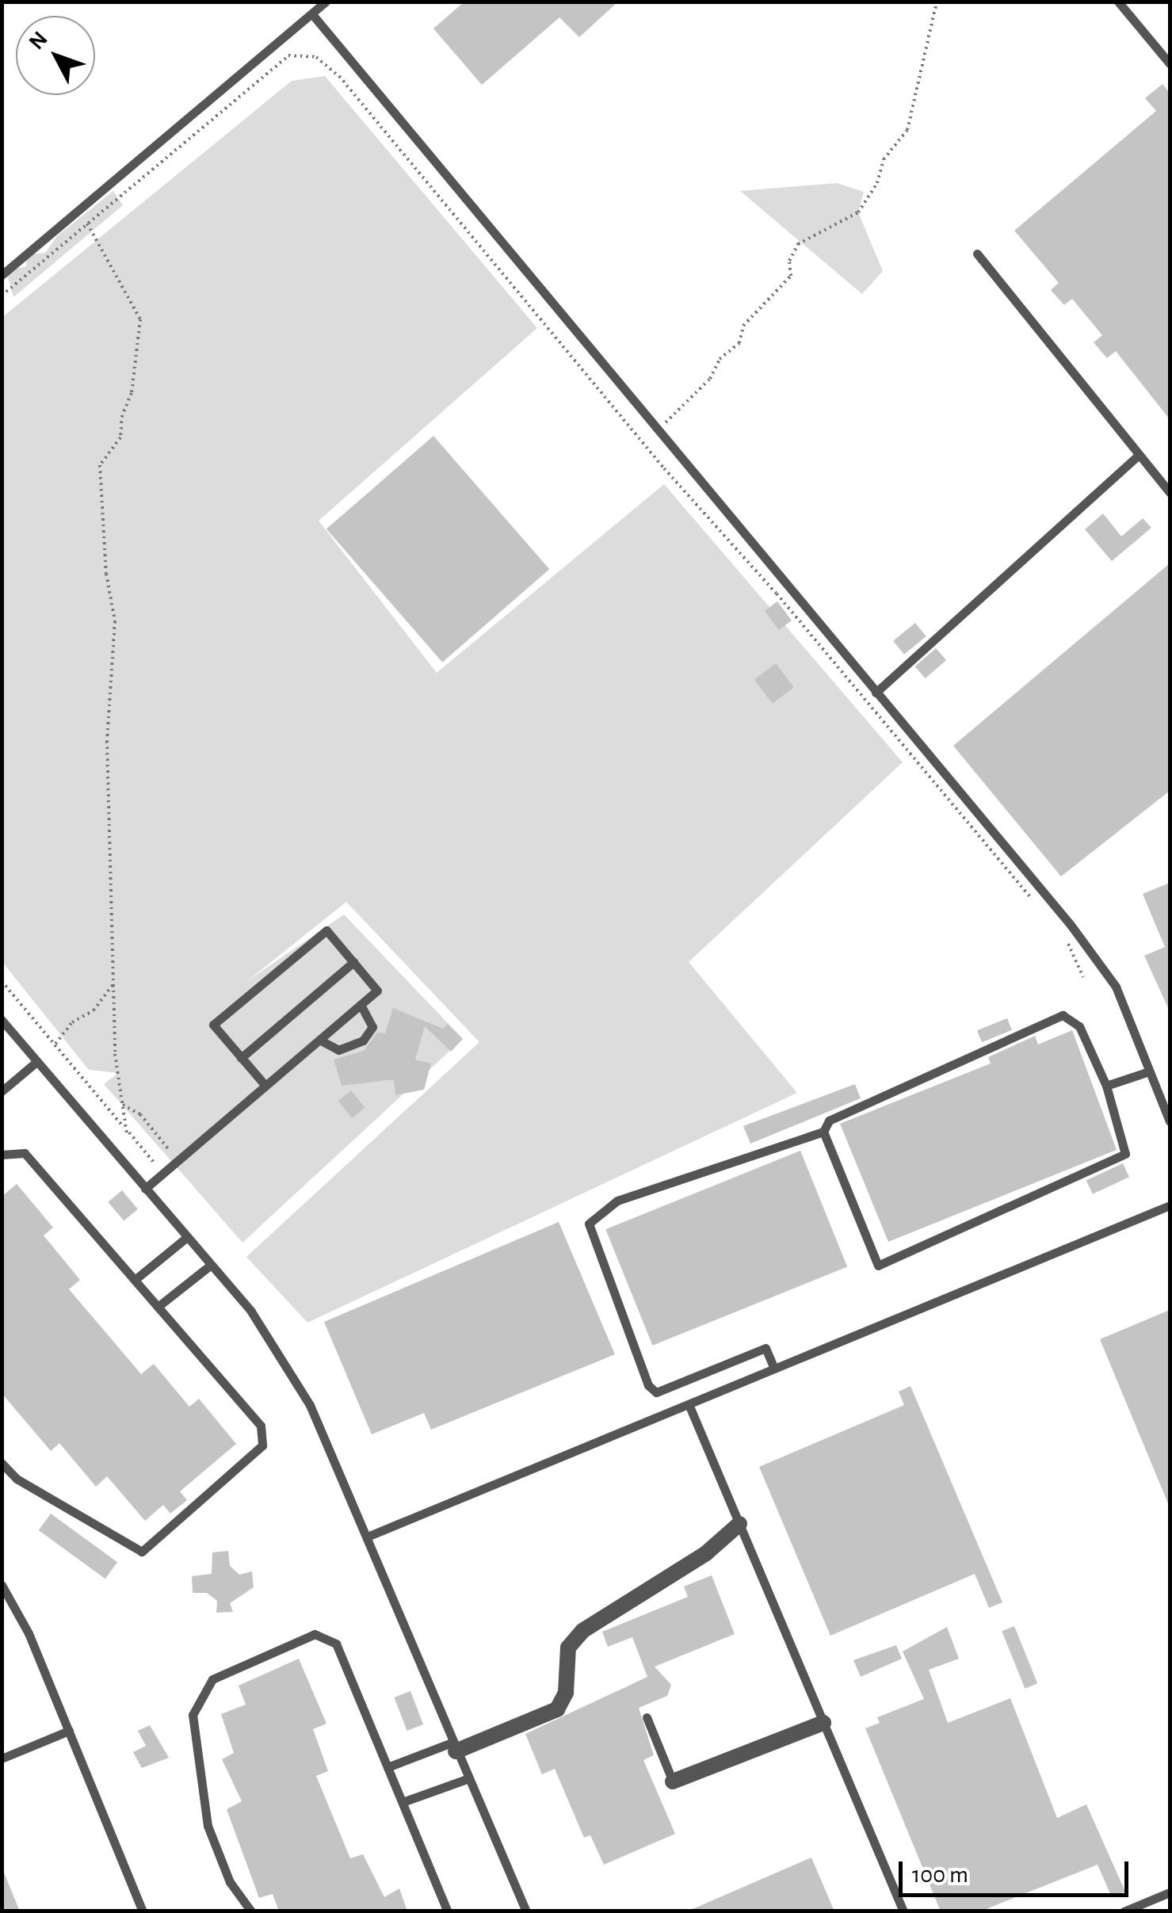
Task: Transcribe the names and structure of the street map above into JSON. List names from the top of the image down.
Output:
{
  "scale_bar": "100 m",
  "north": "top left"
}
